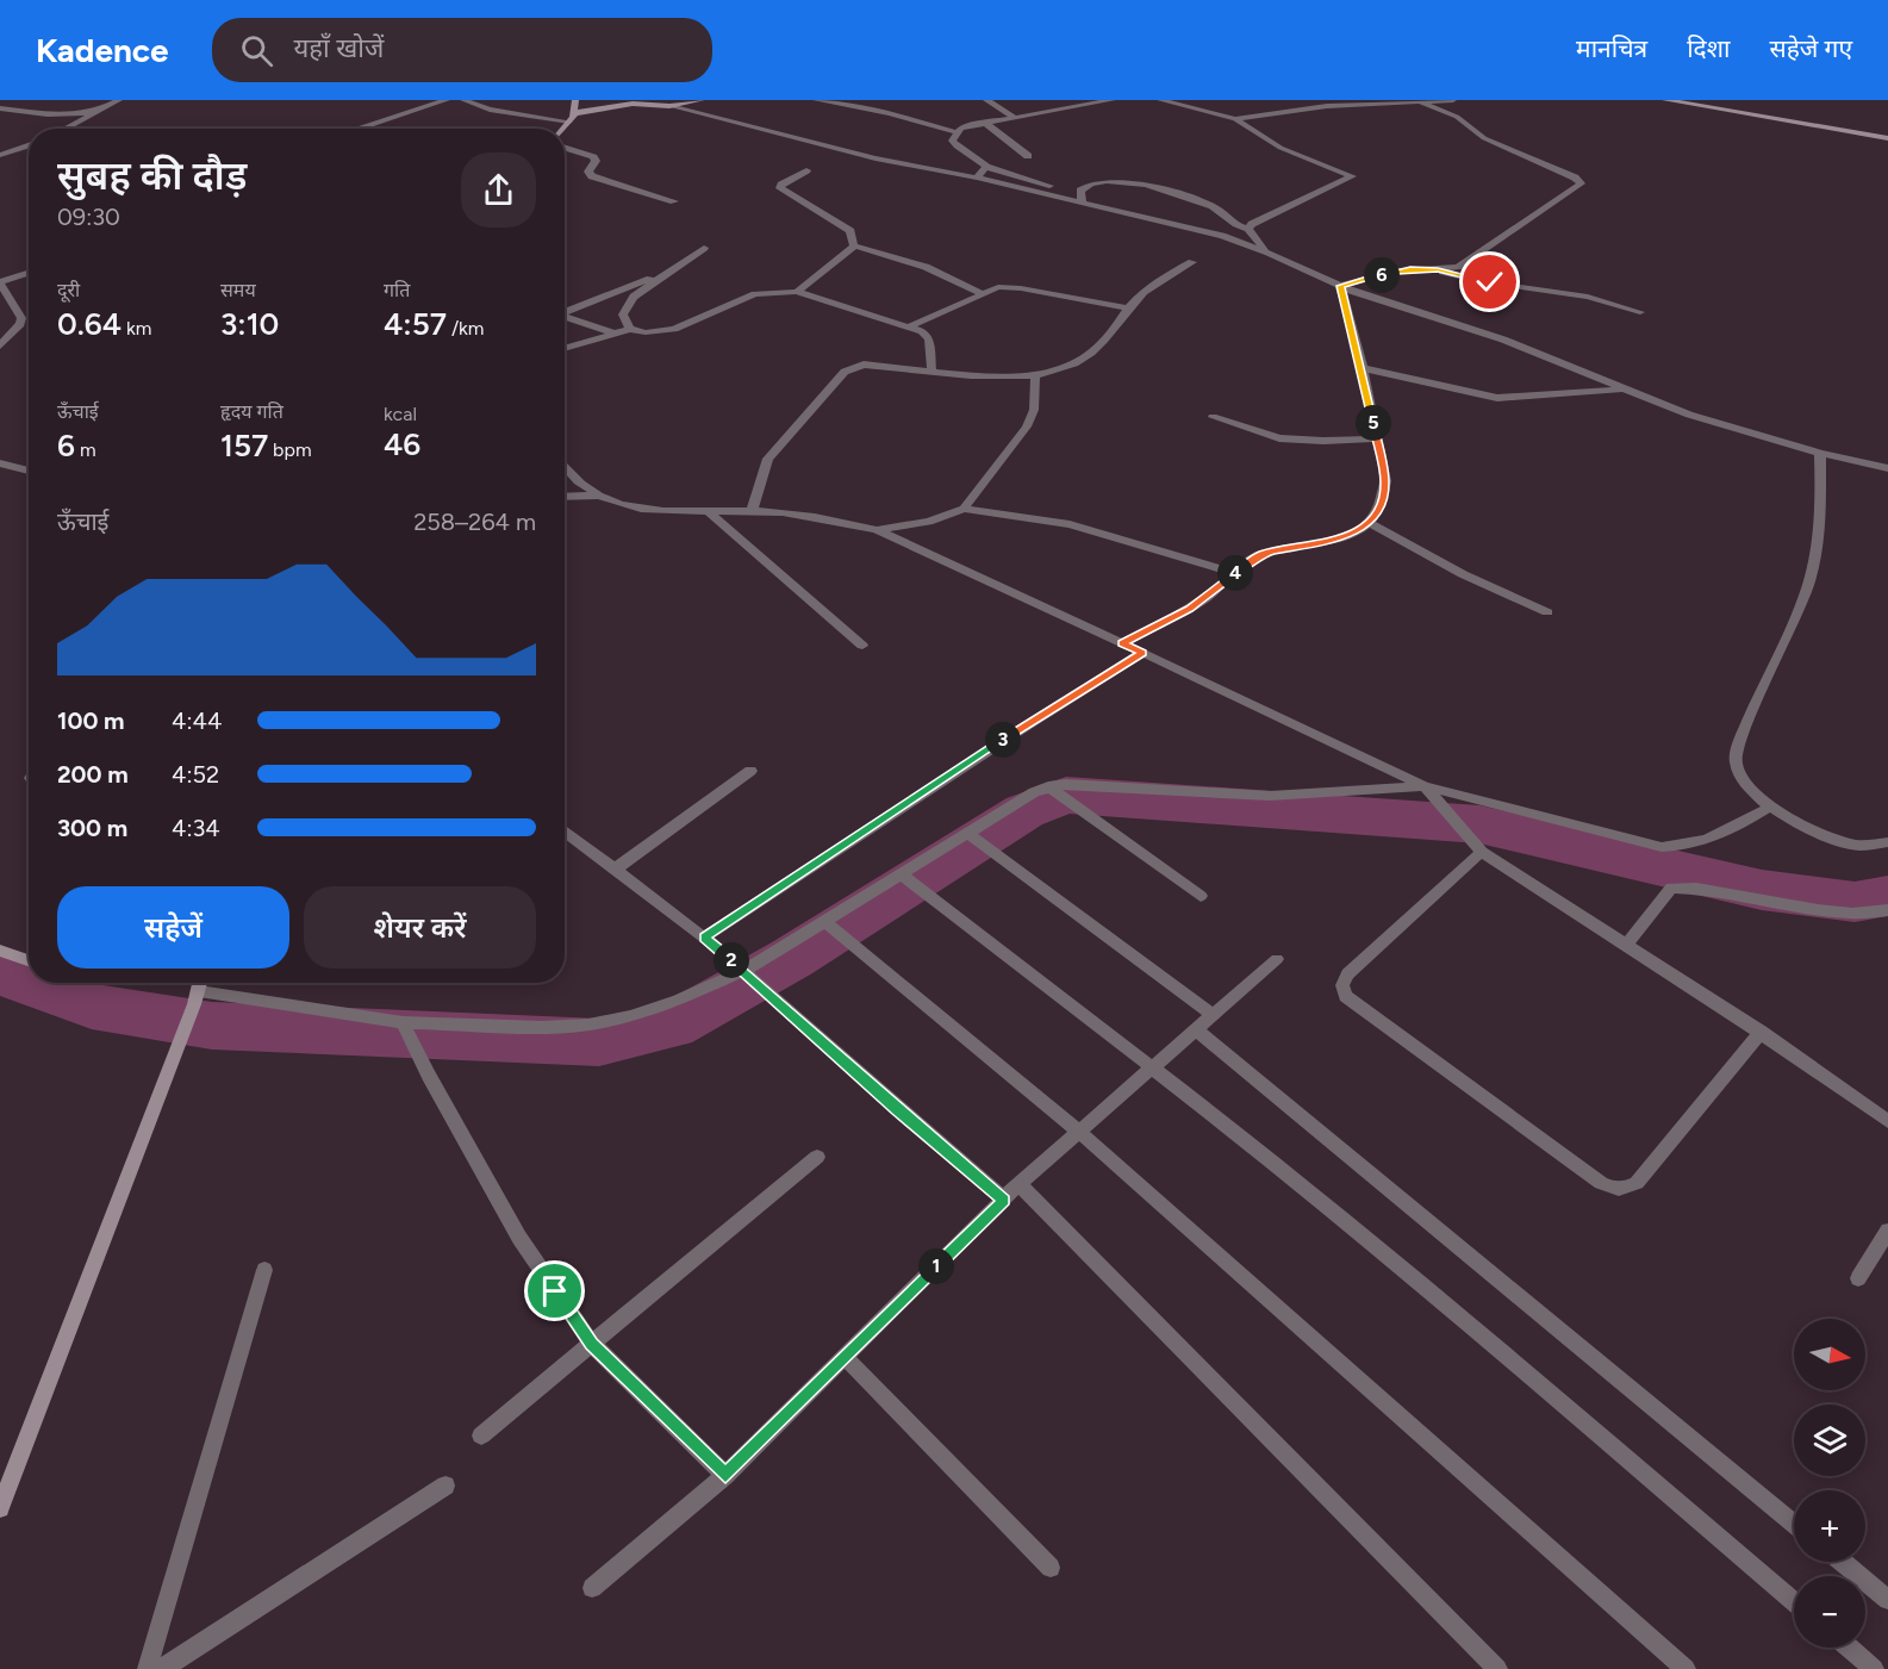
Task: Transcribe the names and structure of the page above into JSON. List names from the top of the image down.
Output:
{
  "north": "right",
  "page": {
    "header": "Kadence",
    "search": "यहाँ खोजें",
    "nav": ["मानचित्र", "दिशा", "सहेजे गए"],
    "heading": ["सुबह की दौड़", "09:30"],
    "stats": [
      ["दूरी", "0.64 km"],
      ["समय", "3:10"],
      ["गति", "4:57 /km"],
      ["ऊँचाई", "6 m"],
      ["हृदय गति", "157 bpm"],
      ["kcal", "46"]
    ],
    "pins": [
      "6",
      "5",
      "4",
      "3",
      "2",
      "1"
    ],
    "chart": ["ऊँचाई", "258–264 m"],
    "list": [
      {
        "name": "100 m",
        "note": "4:44"
      },
      {
        "name": "200 m",
        "note": "4:52"
      },
      {
        "name": "300 m",
        "note": "4:34"
      }
    ],
    "buttons": ["सहेजें", "शेयर करें"],
    "map_buttons": ["+", "−"]
  }
}
